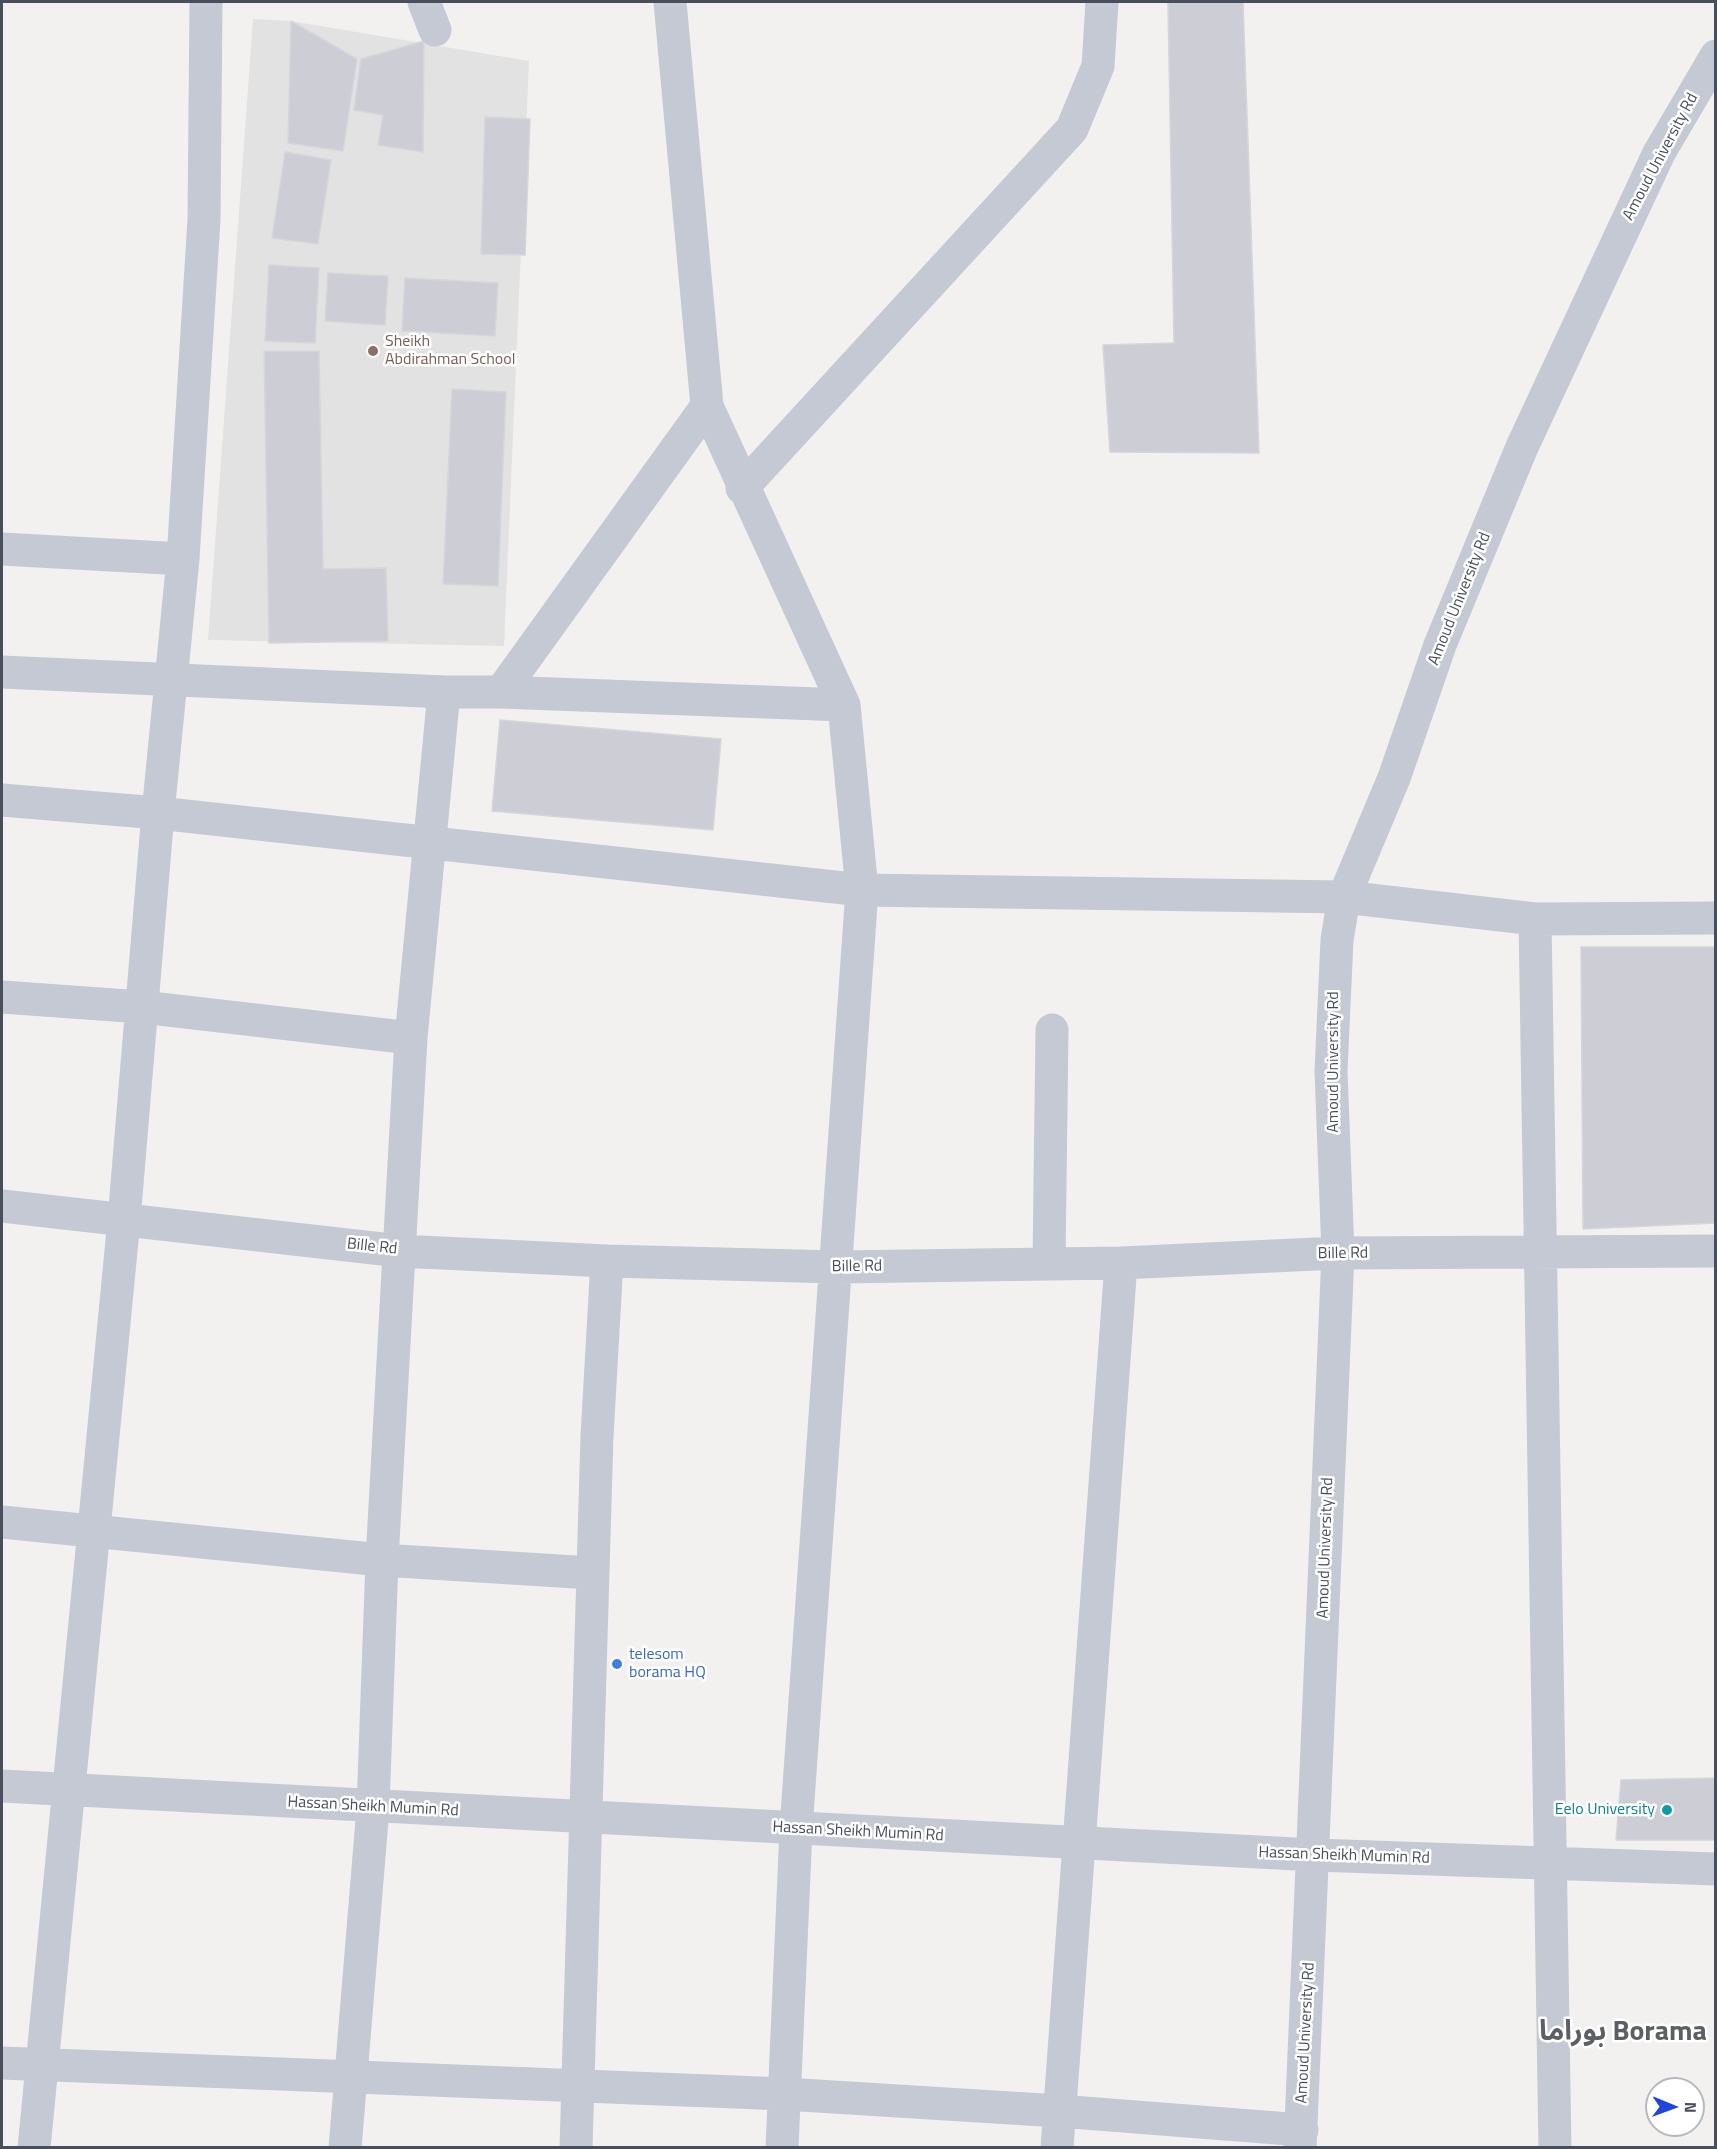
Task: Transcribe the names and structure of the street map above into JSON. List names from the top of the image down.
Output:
{
  "streets": {
    "street": ["Amoud University Rd", "Bille Rd", "Hassan Sheikh Mumin Rd"]
  },
  "crossings": [
    ["Amoud University Rd", "Bille Rd"],
    ["Amoud University Rd", "Hassan Sheikh Mumin Rd"]
  ],
  "districts": ["بوراما Borama"],
  "places": ["Sheikh Abdirahman School", "telesom borama HQ", "Eelo University"],
  "north": "right"
}
